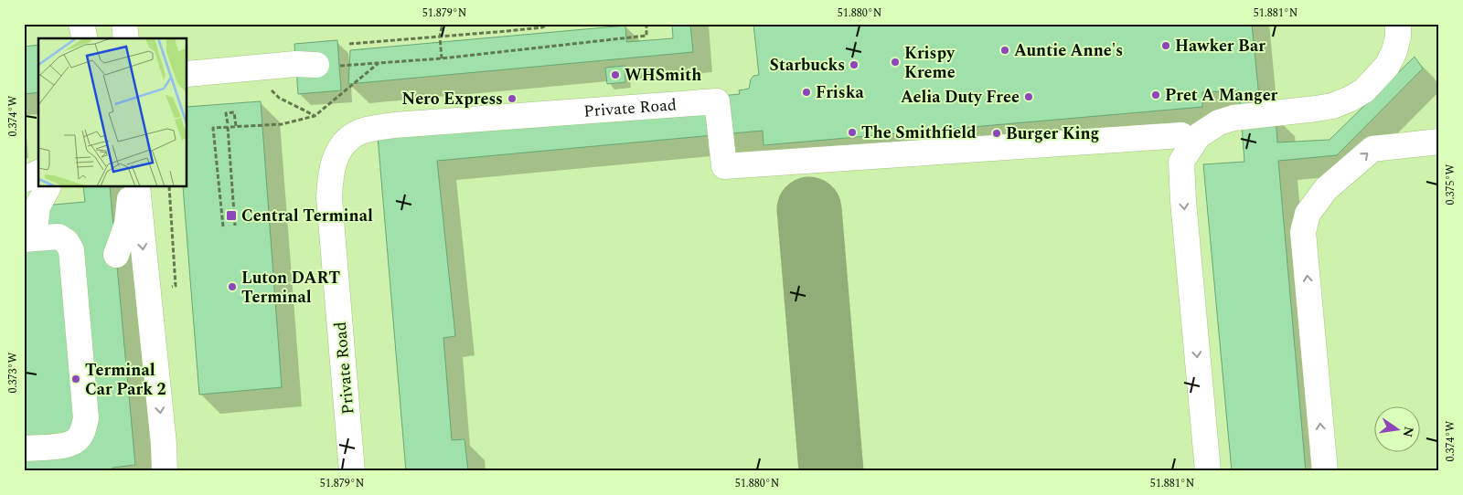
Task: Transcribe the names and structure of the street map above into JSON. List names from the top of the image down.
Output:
{
  "streets": {
    "street": ["Private Road"]
  },
  "places": {
    "other": [
      "Hawker Bar",
      "Auntie Anne's",
      "Krispy Kreme",
      "Starbucks",
      "WHSmith",
      "Friska",
      "Pret A Manger",
      "Aelia Duty Free",
      "Nero Express",
      "The Smithfield",
      "Burger King",
      "Luton DART Terminal",
      "Terminal Car Park 2"
    ],
    "transit": ["Central Terminal"]
  },
  "north": "right",
  "coordinates": [
    "51.879°N",
    "51.880°N",
    "51.881°N",
    "0.374°W",
    "0.375°W",
    "0.373°W"
  ]
}
